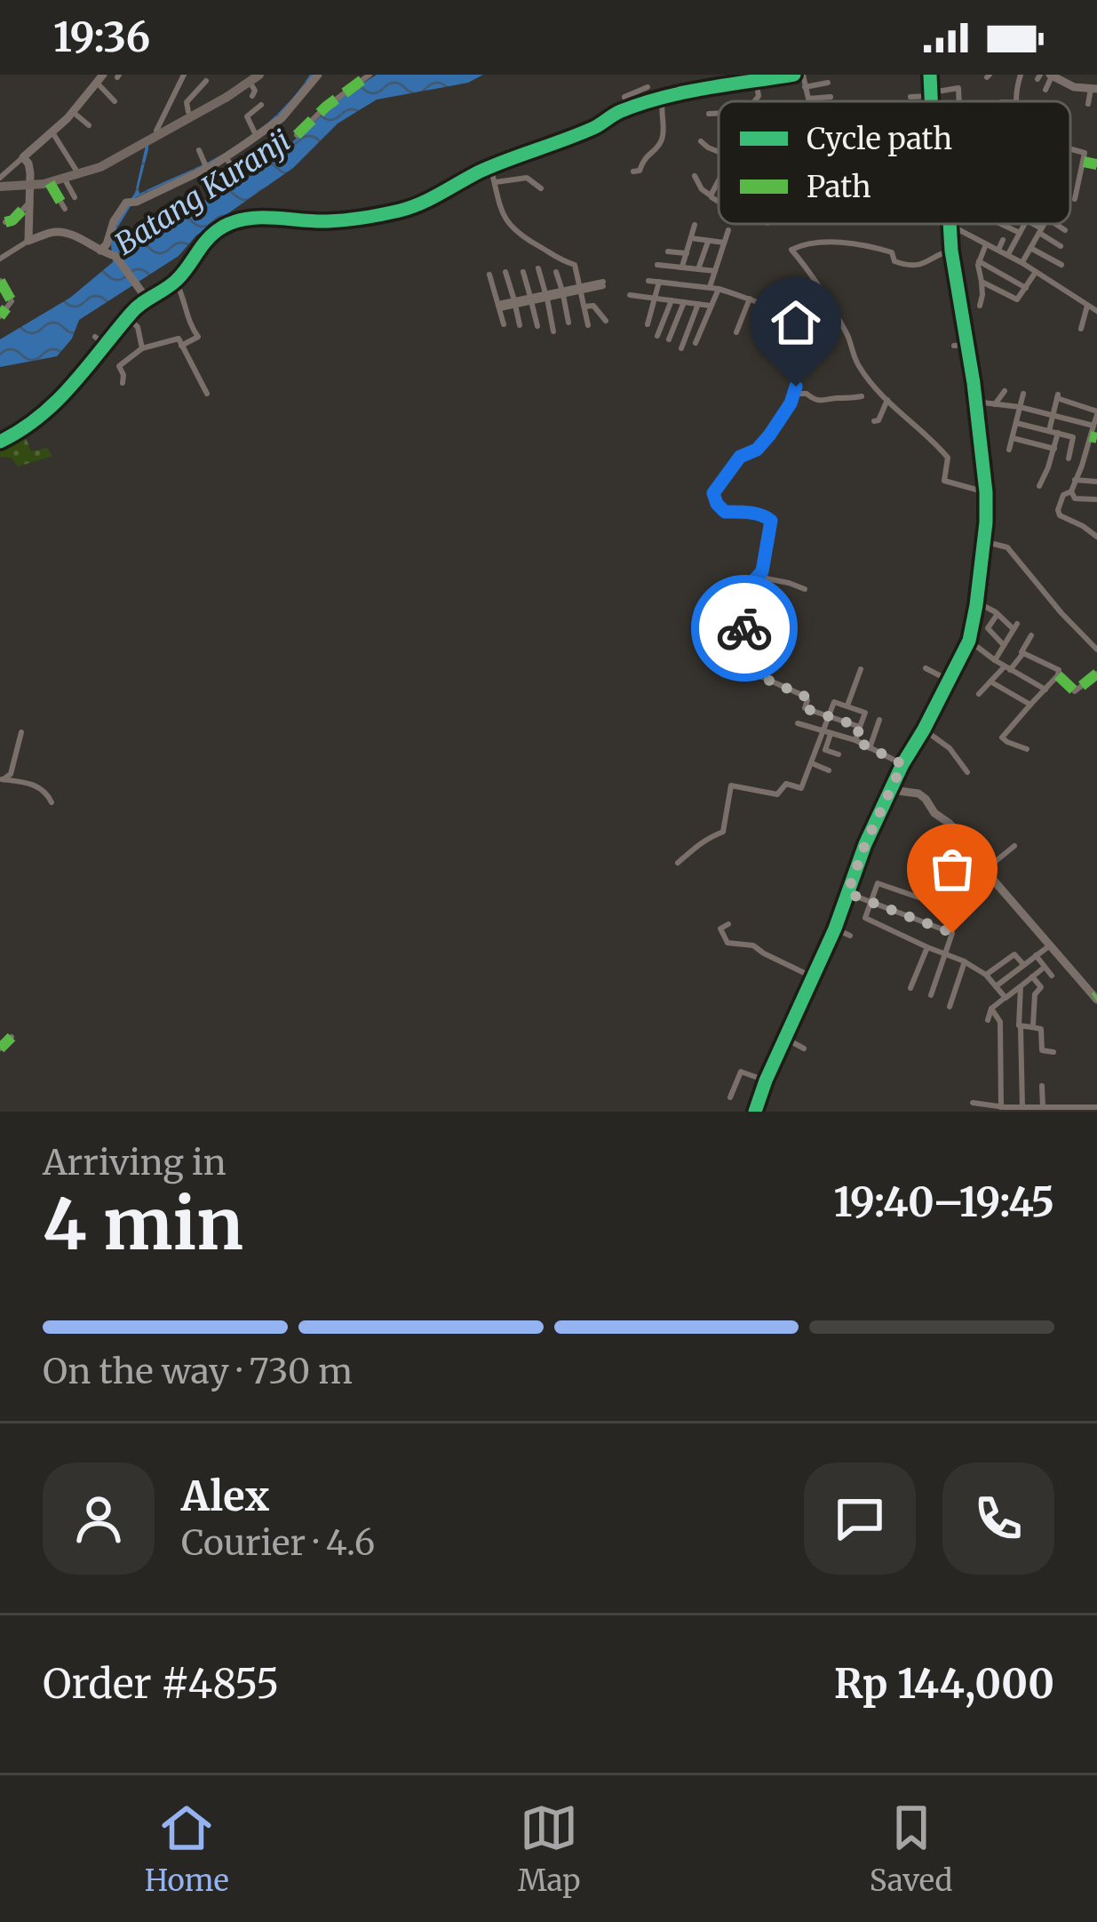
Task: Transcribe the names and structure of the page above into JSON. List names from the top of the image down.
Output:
{
  "water": ["Batang Kuranji"],
  "legend": ["Cycle path", "Path"],
  "page": {
    "status": "19:36",
    "heading": ["4 min", "Arriving in", "19:40–19:45"],
    "panel": [
      "Alex",
      "Courier · 4.6",
      "Order #4855",
      "Rp 144,000"
    ],
    "bar": "On the way · 730 m",
    "tabs": ["Home", "Map", "Saved"]
  }
}
